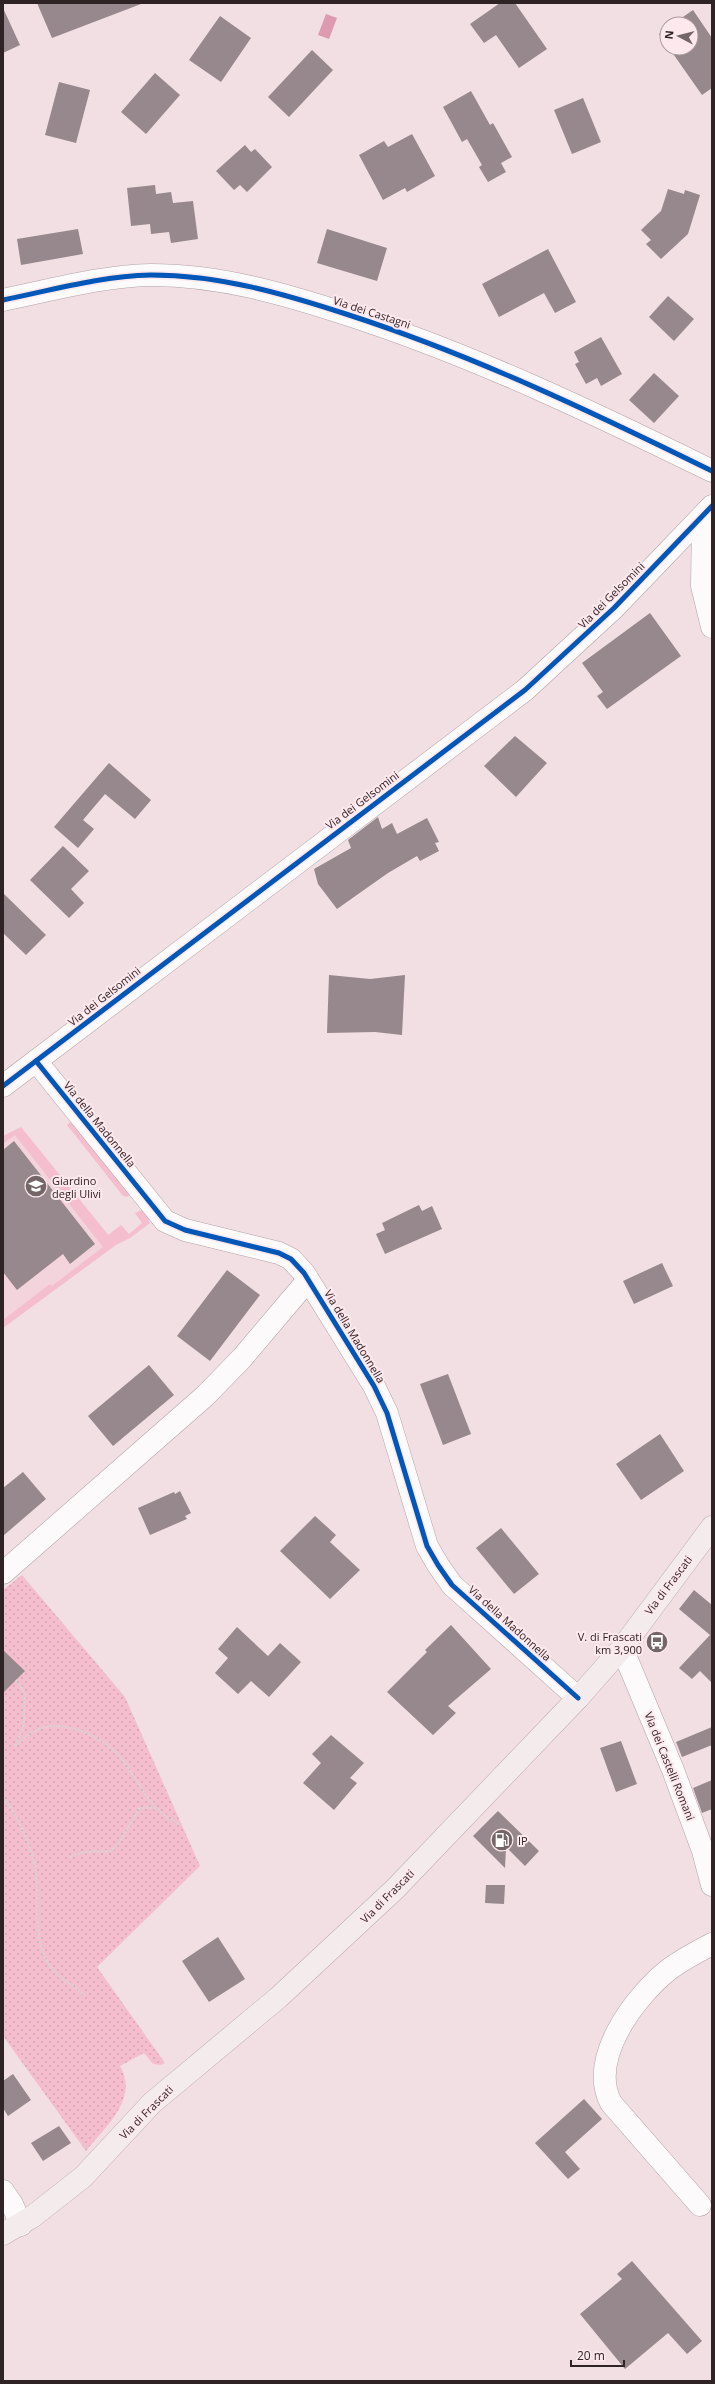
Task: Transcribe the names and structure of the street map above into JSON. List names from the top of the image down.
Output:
{
  "streets": {
    "main road": ["Via di Frascati"],
    "street": [
      "Via dei Castagni",
      "Via dei Gelsomini",
      "Via della Madonnella",
      "Via dei Castelli Romani"
    ]
  },
  "crossings": [
    ["Via dei Gelsomini", "Via della Madonnella"],
    ["Via della Madonnella", "Via di Frascati"],
    ["Via di Frascati", "Via dei Castelli Romani"]
  ],
  "places": {
    "school or university": ["Giardino degli Ulivi"],
    "bus stop": ["V. di Frascati km 3,900"],
    "fuel station": ["IP"]
  },
  "scale_bar": "20 m",
  "north": "left"
}
